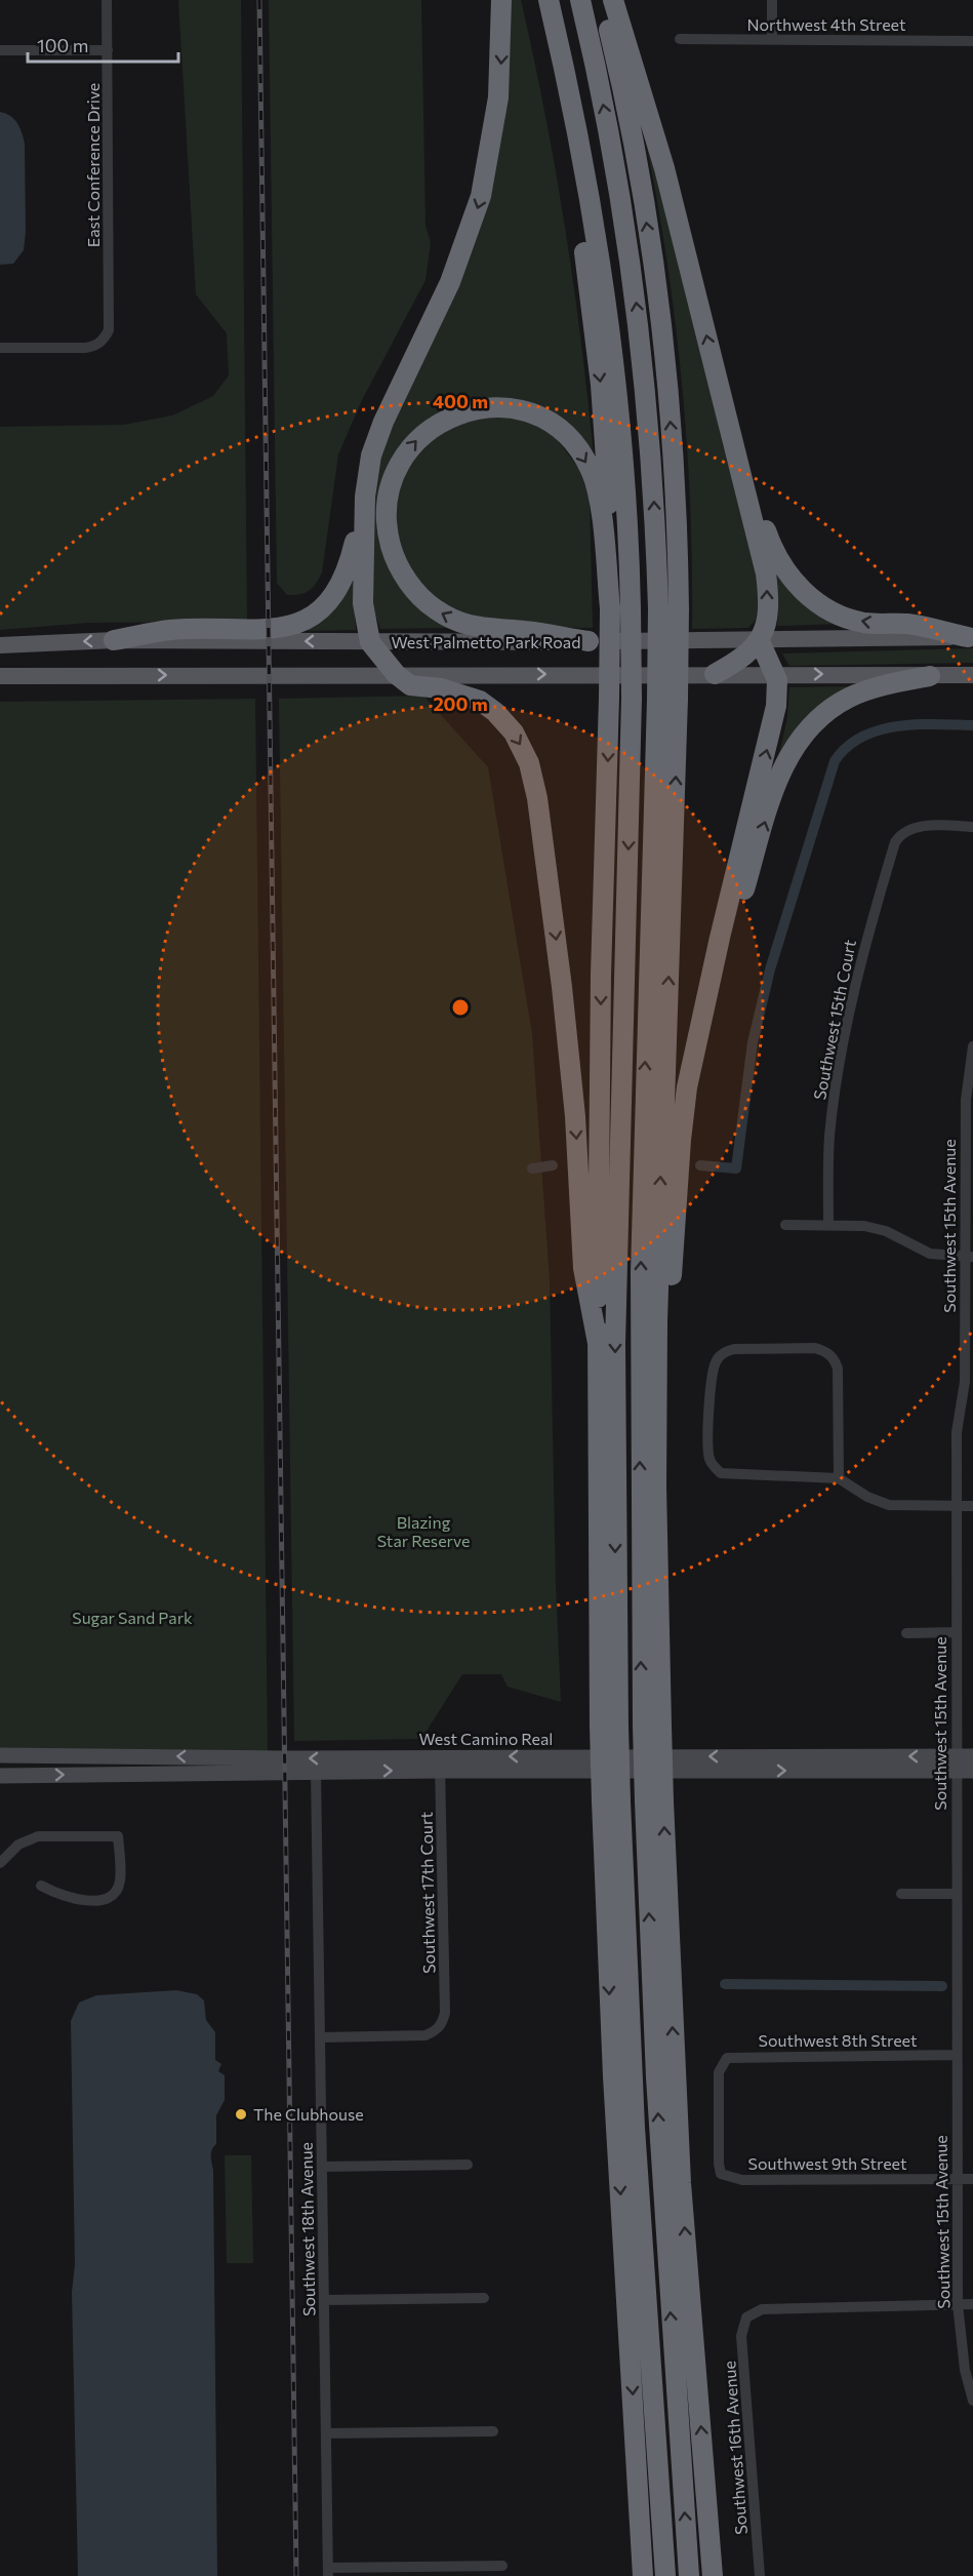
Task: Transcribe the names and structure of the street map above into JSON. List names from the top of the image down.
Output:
{
  "streets": {
    "main road": ["West Palmetto Park Road"],
    "street": [
      "Northwest 4th Street",
      "East Conference Drive",
      "Southwest 15th Court",
      "Southwest 15th Avenue",
      "West Camino Real",
      "Southwest 17th Court",
      "Southwest 8th Street",
      "Southwest 9th Street",
      "Southwest 18th Avenue",
      "Southwest 16th Avenue"
    ]
  },
  "crossings": [
    ["Southwest 15th Avenue", "West Camino Real"],
    ["Southwest 15th Avenue", "Southwest 8th Street"],
    ["Southwest 15th Avenue", "Southwest 9th Street"],
    ["Southwest 15th Avenue", "Southwest 16th Avenue"],
    ["West Camino Real", "Southwest 17th Court"],
    ["West Camino Real", "Southwest 18th Avenue"],
    ["Southwest 17th Court", "Southwest 18th Avenue"],
    ["Southwest 8th Street", "Southwest 9th Street"]
  ],
  "parks": ["Blazing Star Reserve", "Sugar Sand Park"],
  "places": ["The Clubhouse"],
  "scale_bar": "100 m",
  "rings": ["400 m", "200 m"]
}
